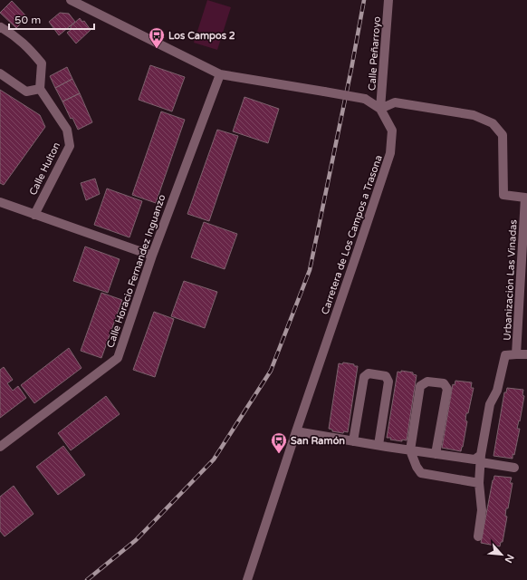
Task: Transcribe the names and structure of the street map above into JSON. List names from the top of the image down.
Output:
{
  "streets": {
    "street": [
      "Calle Peñarroyo",
      "Calle Hulton",
      "Carretera de Los Campos a Trasona",
      "Calle Horacio Fernandez Inguanzo",
      "Urbanización Las Vinadas"
    ]
  },
  "crossings": [
    ["Calle Peñarroyo", "Carretera de Los Campos a Trasona"],
    ["Calle Peñarroyo", "Urbanización Las Vinadas"],
    ["Carretera de Los Campos a Trasona", "Calle Horacio Fernandez Inguanzo"],
    ["Carretera de Los Campos a Trasona", "Urbanización Las Vinadas"]
  ],
  "places": {
    "bus stop": ["Los Campos 2", "San Ramón"]
  },
  "scale_bar": "50 m",
  "north": "bottom right"
}
